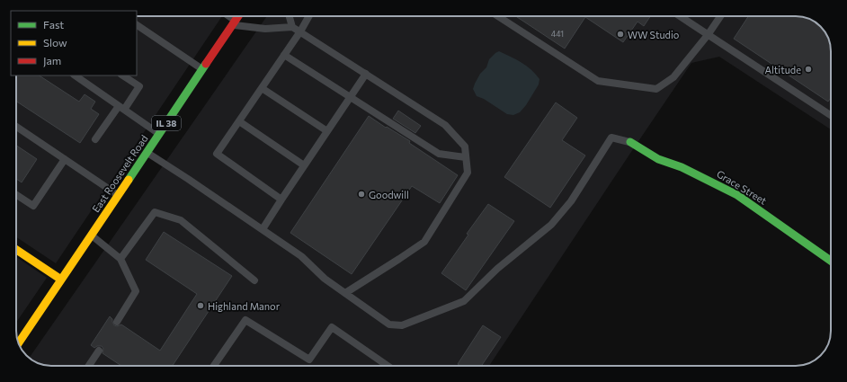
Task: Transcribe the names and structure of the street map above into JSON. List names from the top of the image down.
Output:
{
  "streets": {
    "main road": ["IL 38", "East Roosevelt Road", "Grace Street"]
  },
  "places": [
    "WW Studio",
    "Altitude",
    "Goodwill",
    "Highland Manor"
  ],
  "house_numbers": ["441"],
  "legend": ["Fast", "Slow", "Jam"]
}
